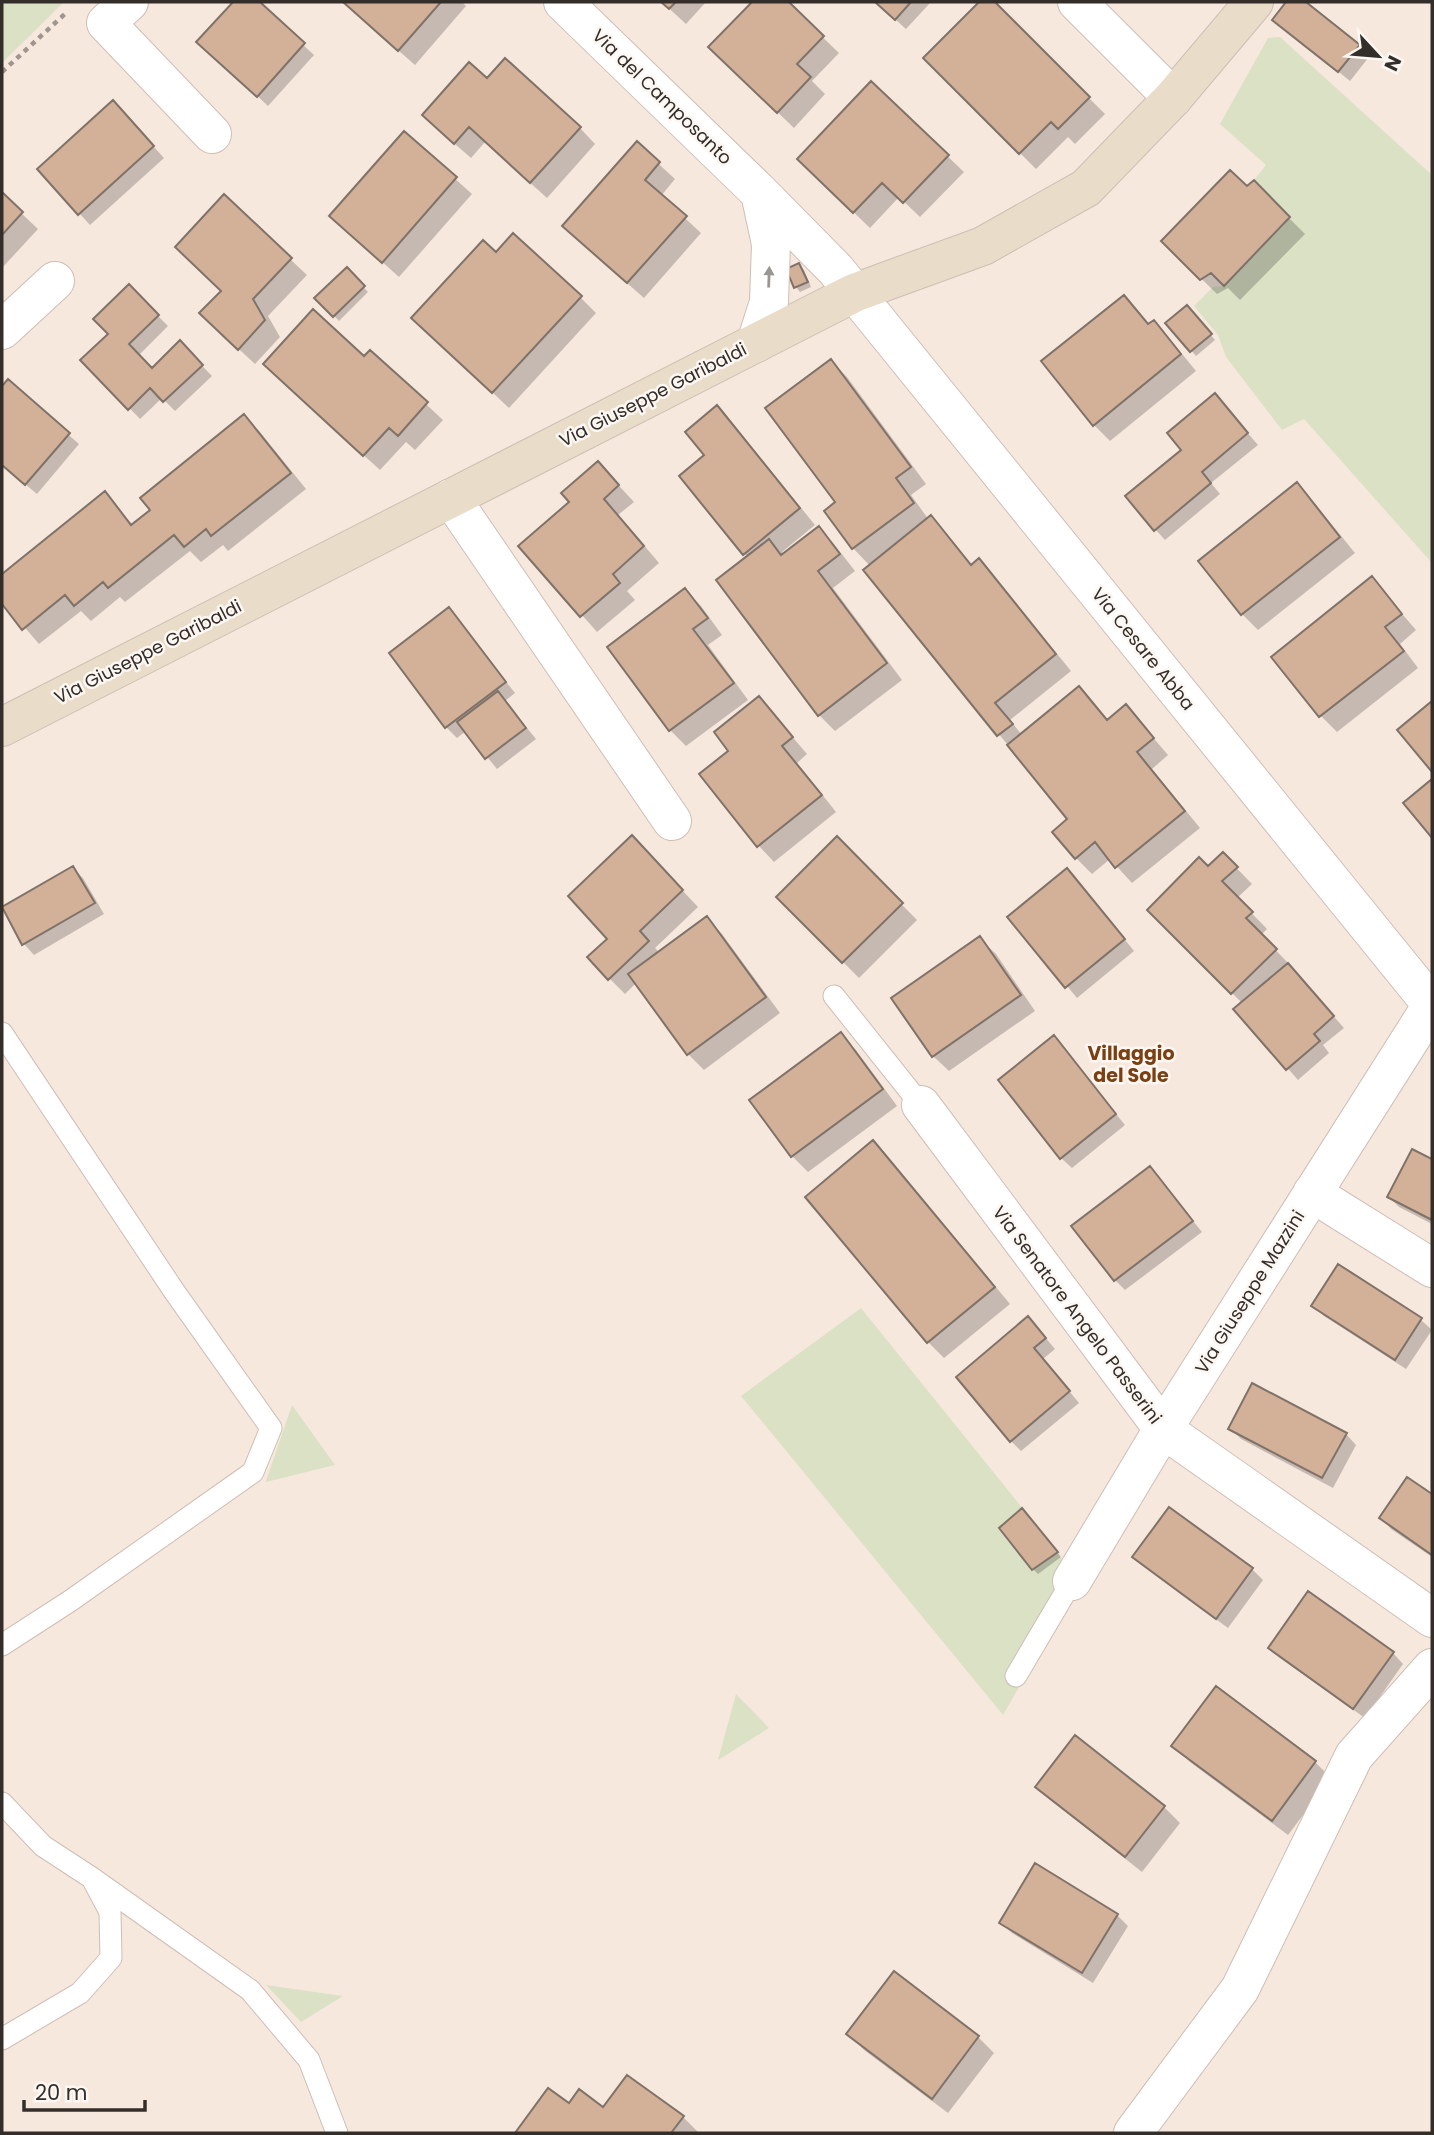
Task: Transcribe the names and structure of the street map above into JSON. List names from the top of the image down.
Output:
{
  "streets": {
    "street": [
      "Via del Camposanto",
      "Via Giuseppe Garibaldi",
      "Via Cesare Abba",
      "Via Giuseppe Mazzini",
      "Via Senatore Angelo Passerini"
    ]
  },
  "crossings": [
    ["Via del Camposanto", "Via Giuseppe Garibaldi"],
    ["Via del Camposanto", "Via Cesare Abba"],
    ["Via Giuseppe Garibaldi", "Via Cesare Abba"],
    ["Via Cesare Abba", "Via Giuseppe Mazzini"],
    ["Via Giuseppe Mazzini", "Via Senatore Angelo Passerini"]
  ],
  "districts": ["Villaggio del Sole"],
  "scale_bar": "20 m",
  "north": "bottom right"
}
